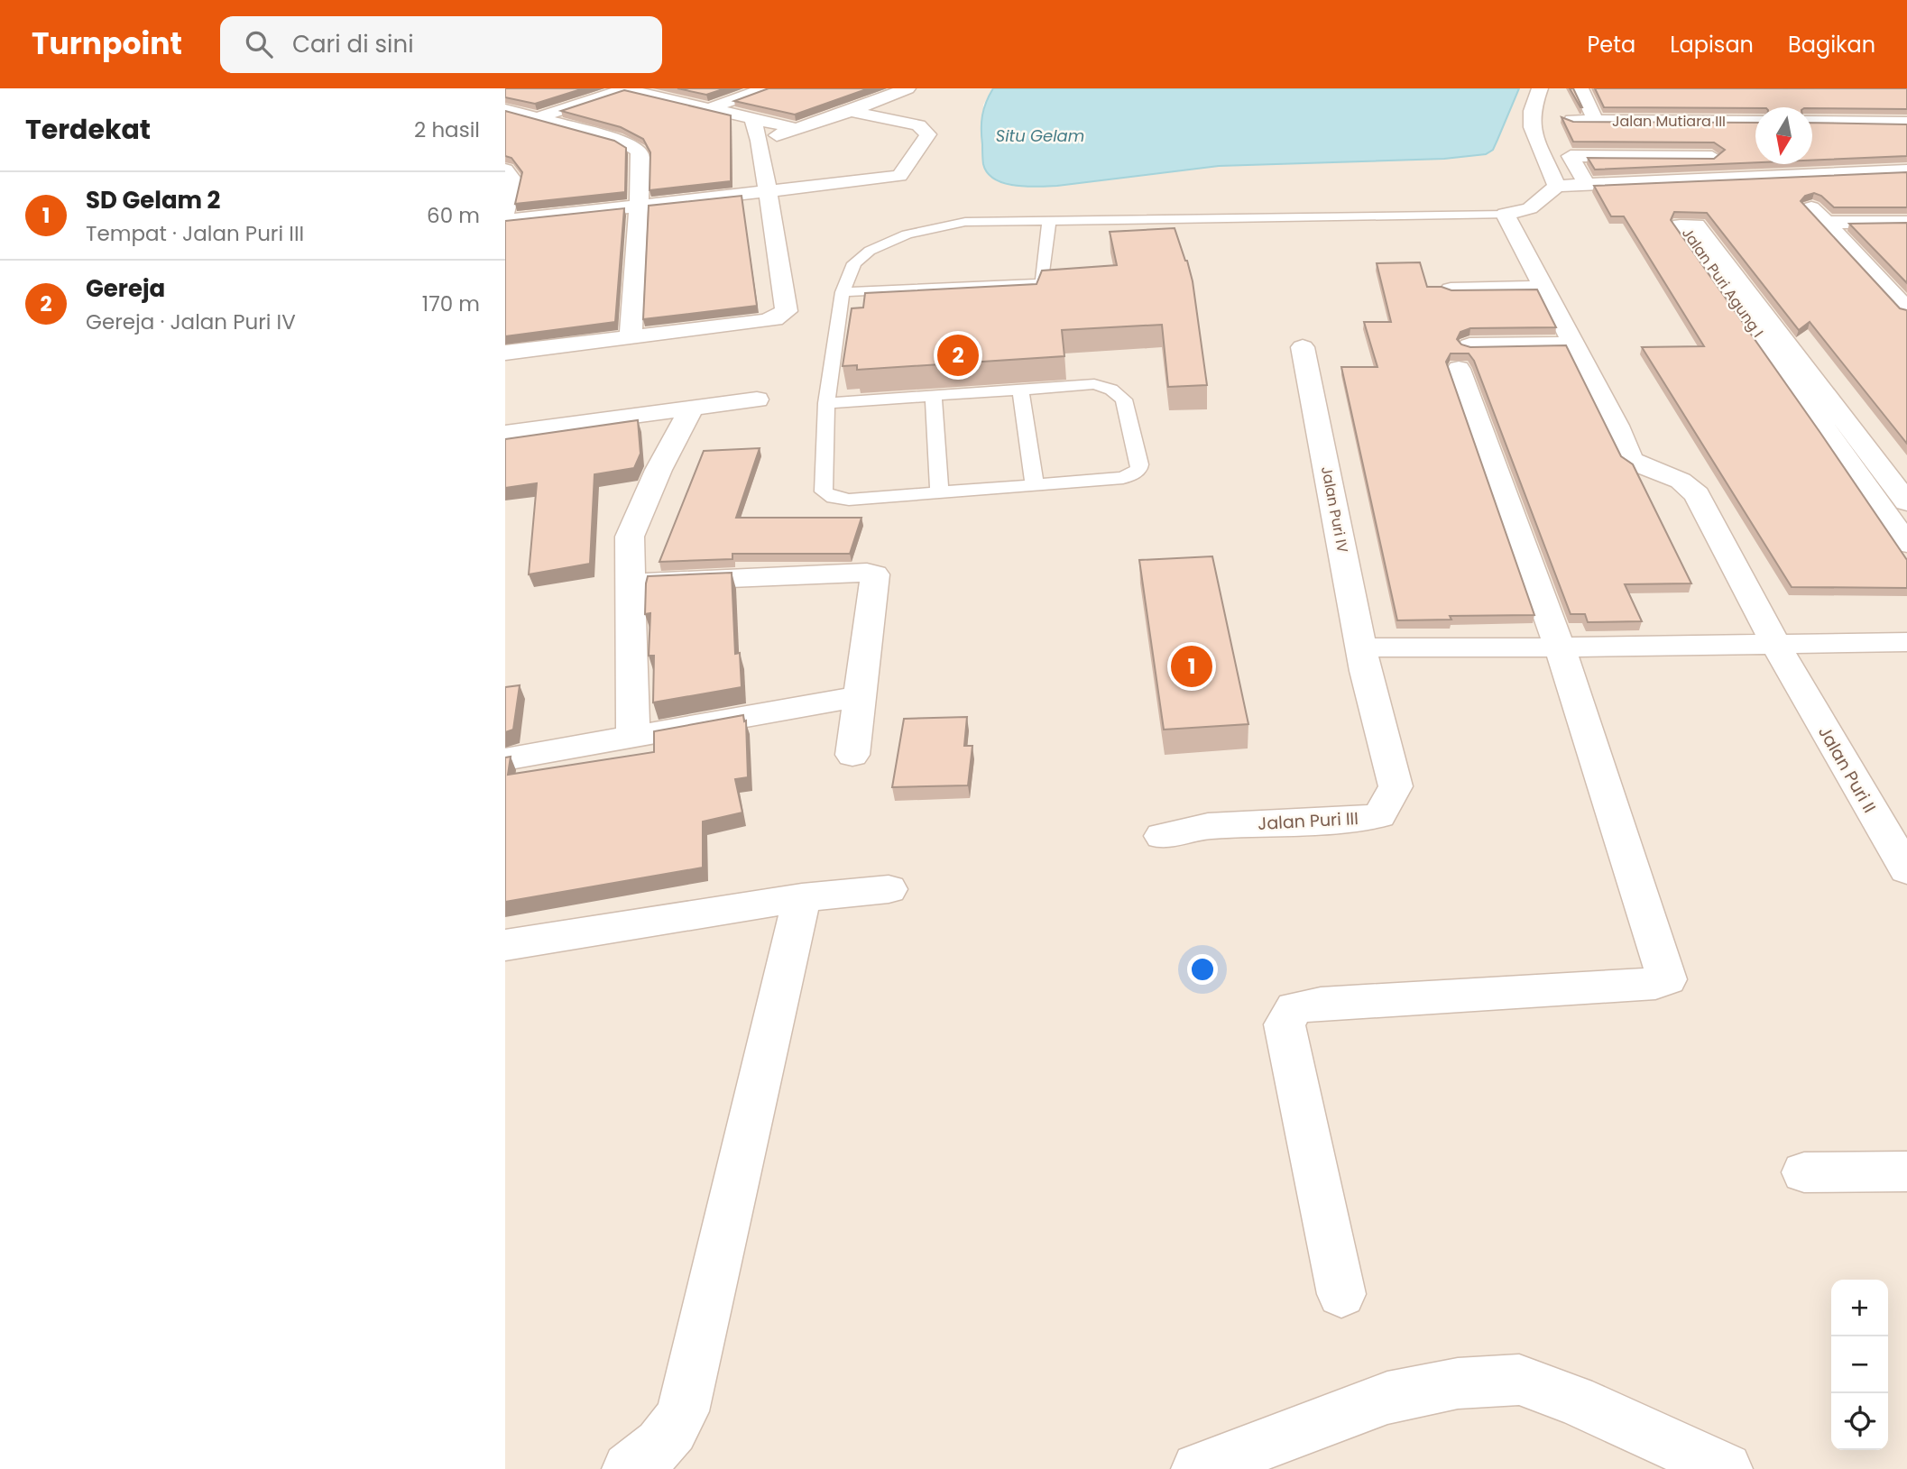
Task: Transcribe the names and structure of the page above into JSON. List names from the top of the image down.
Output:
{
  "streets": {
    "street": [
      "Jalan Mutiara III",
      "Jalan Puri Agung I",
      "Jalan Puri IV",
      "Jalan Puri II",
      "Jalan Puri III"
    ]
  },
  "crossings": [
    ["Jalan Puri IV", "Jalan Puri III"]
  ],
  "water": ["Situ Gelam"],
  "north": "bottom",
  "page": {
    "header": "Turnpoint",
    "search": "Cari di sini",
    "nav": ["Peta", "Lapisan", "Bagikan"],
    "heading": ["Terdekat", "2 hasil"],
    "list": [
      {
        "mark": "1",
        "name": "SD Gelam 2",
        "note": "Tempat · Jalan Puri III",
        "value": "60 m"
      },
      {
        "mark": "2",
        "name": "Gereja",
        "note": "Gereja · Jalan Puri IV",
        "value": "170 m"
      }
    ],
    "pins": ["2", "1"],
    "map_buttons": ["+", "−"]
  }
}
